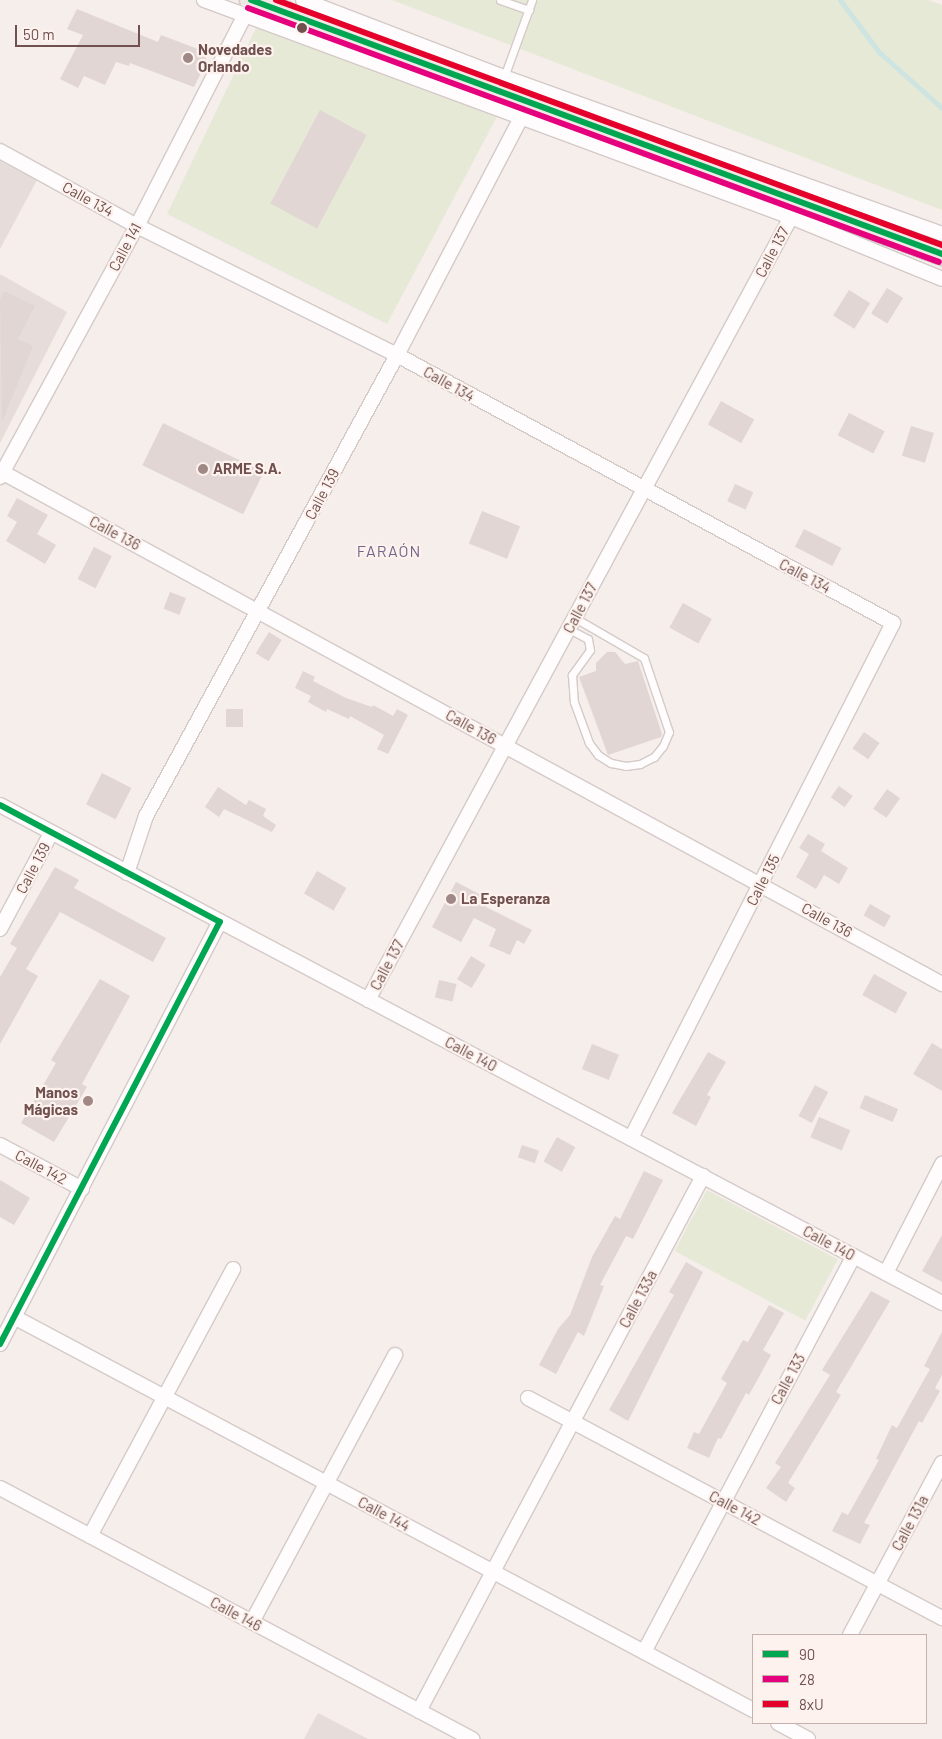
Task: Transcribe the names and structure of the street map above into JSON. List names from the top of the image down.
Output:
{
  "streets": {
    "street": [
      "Calle 134",
      "Calle 141",
      "Calle 137",
      "Calle 139",
      "Calle 136",
      "Calle 135",
      "Calle 140",
      "Calle 142",
      "Calle 133a",
      "Calle 133",
      "Calle 144",
      "Calle 131a",
      "Calle 146"
    ]
  },
  "crossings": [
    ["Calle 134", "Calle 141"],
    ["Calle 134", "Calle 137"],
    ["Calle 134", "Calle 139"],
    ["Calle 134", "Calle 135"],
    ["Calle 141", "Calle 136"],
    ["Calle 137", "Calle 136"],
    ["Calle 137", "Calle 140"],
    ["Calle 139", "Calle 136"],
    ["Calle 139", "Calle 140"],
    ["Calle 136", "Calle 135"],
    ["Calle 135", "Calle 140"],
    ["Calle 140", "Calle 133a"],
    ["Calle 140", "Calle 133"],
    ["Calle 142", "Calle 133a"],
    ["Calle 142", "Calle 133"],
    ["Calle 142", "Calle 131a"],
    ["Calle 133a", "Calle 144"],
    ["Calle 133a", "Calle 146"],
    ["Calle 133", "Calle 144"]
  ],
  "districts": ["FARAÓN"],
  "places": [
    "Novedades Orlando",
    "ARME S.A.",
    "La Esperanza",
    "Manos Mágicas"
  ],
  "lines": ["transit line 90", "transit line 8xU", "transit line 28"],
  "legend": ["90", "28", "8xU"],
  "scale_bar": "50 m"
}
